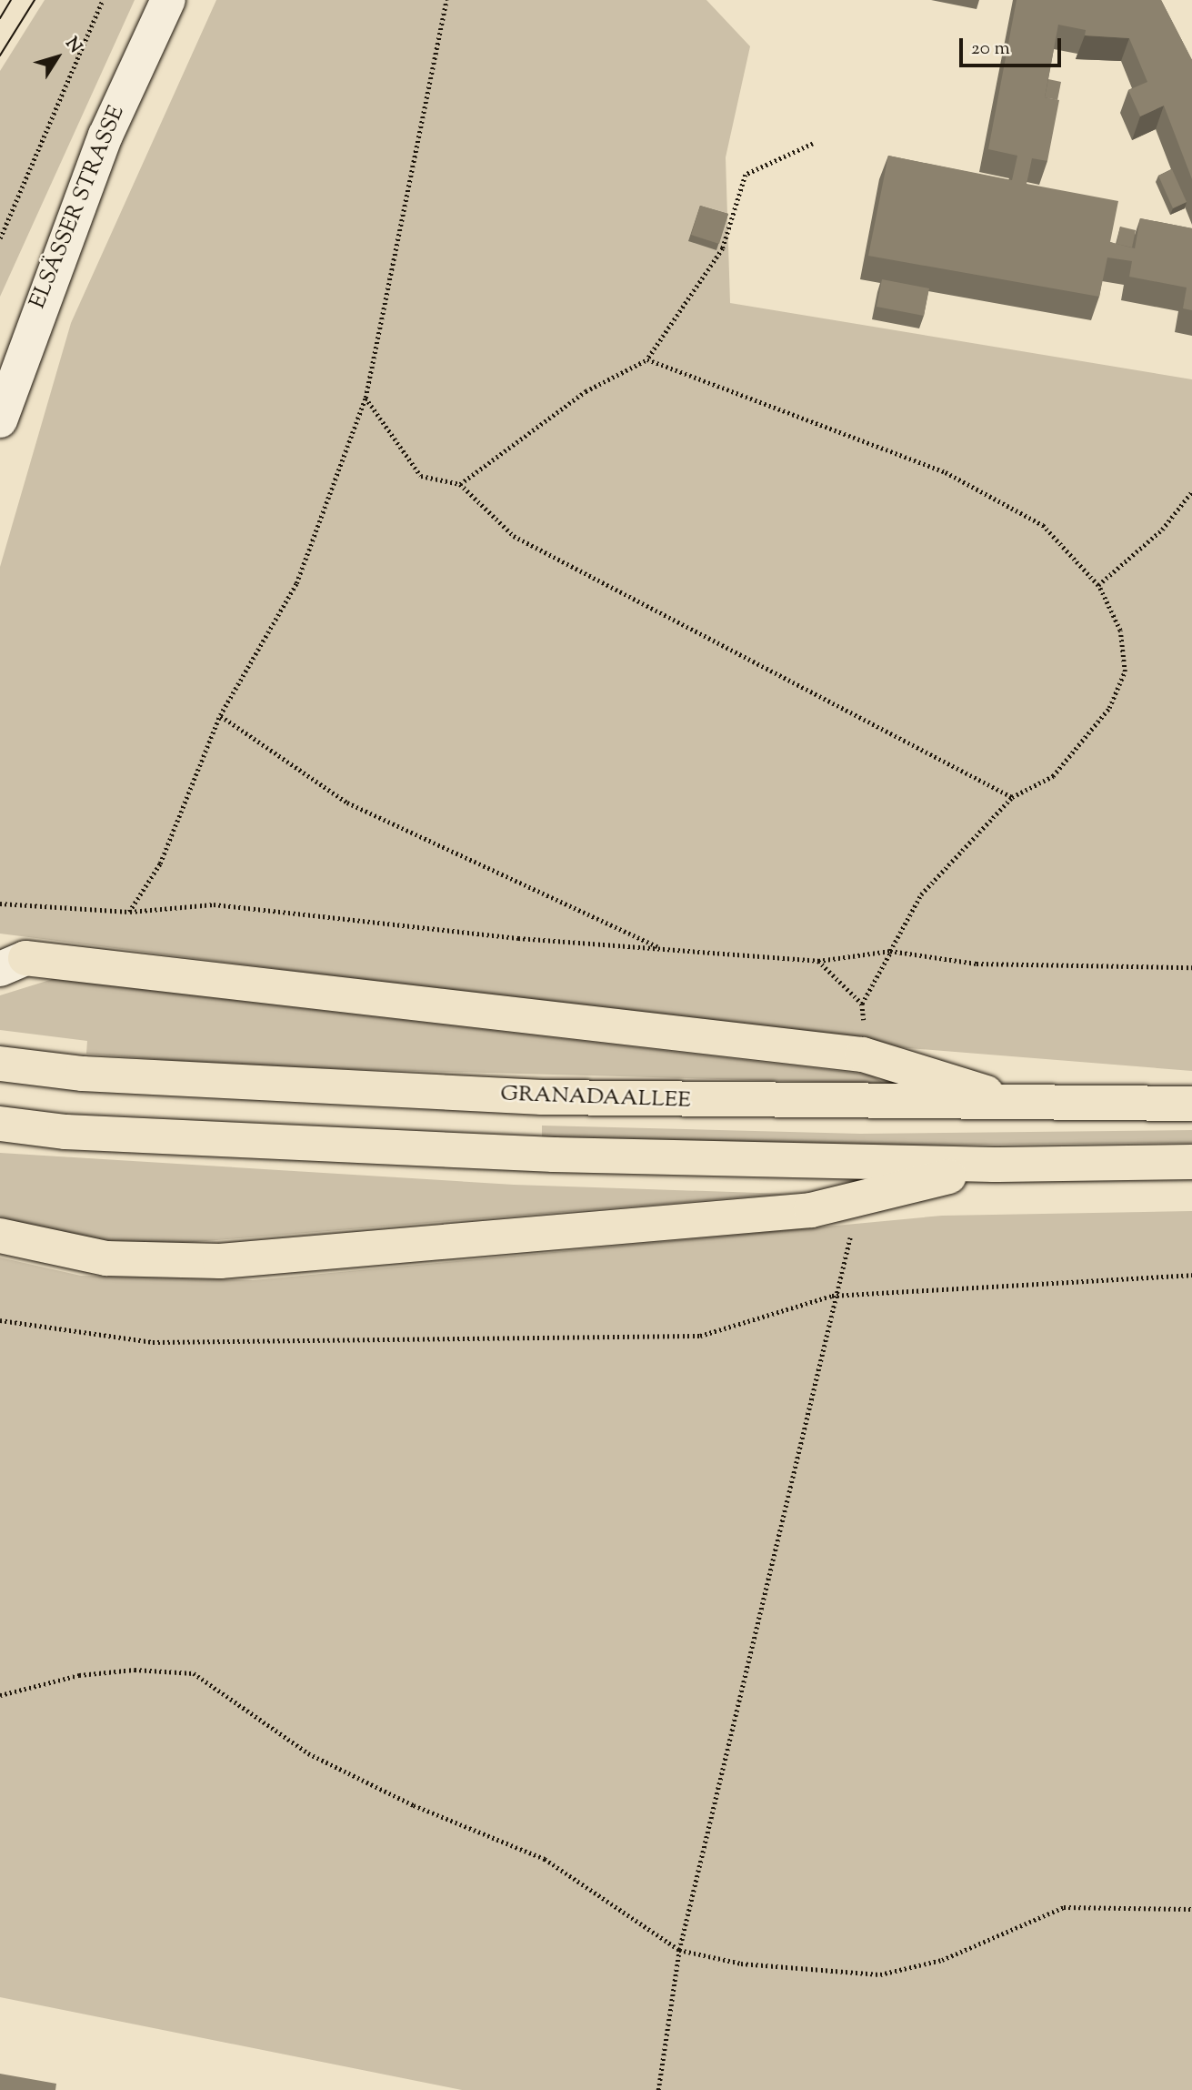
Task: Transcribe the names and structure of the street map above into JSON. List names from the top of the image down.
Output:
{
  "streets": {
    "highway": ["GRANADAALLEE"],
    "main road": ["ELSÄSSER STRASSE"]
  },
  "scale_bar": "20 m",
  "north": "top right"
}
